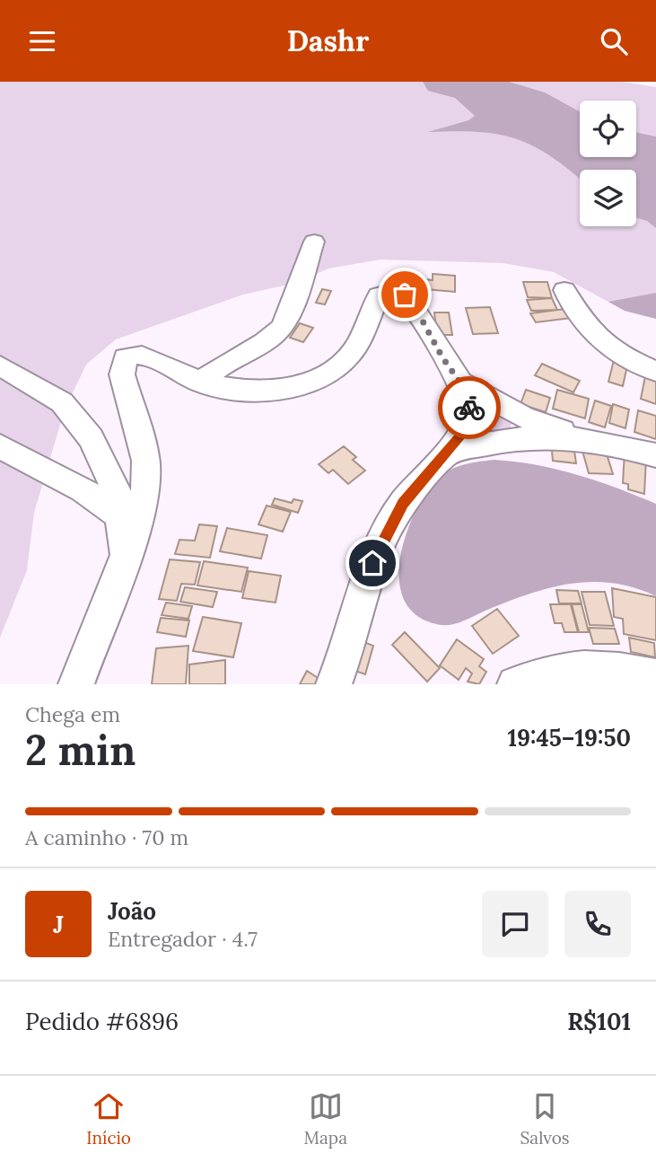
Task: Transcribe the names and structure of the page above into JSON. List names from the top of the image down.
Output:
{
  "page": {
    "header": "Dashr",
    "heading": ["2 min", "Chega em", "19:45–19:50"],
    "panel": [
      "João",
      "Entregador · 4.7",
      "Pedido #6896",
      "R$101"
    ],
    "bar": "A caminho · 70 m",
    "round": "J",
    "tabs": ["Início", "Mapa", "Salvos"]
  }
}
